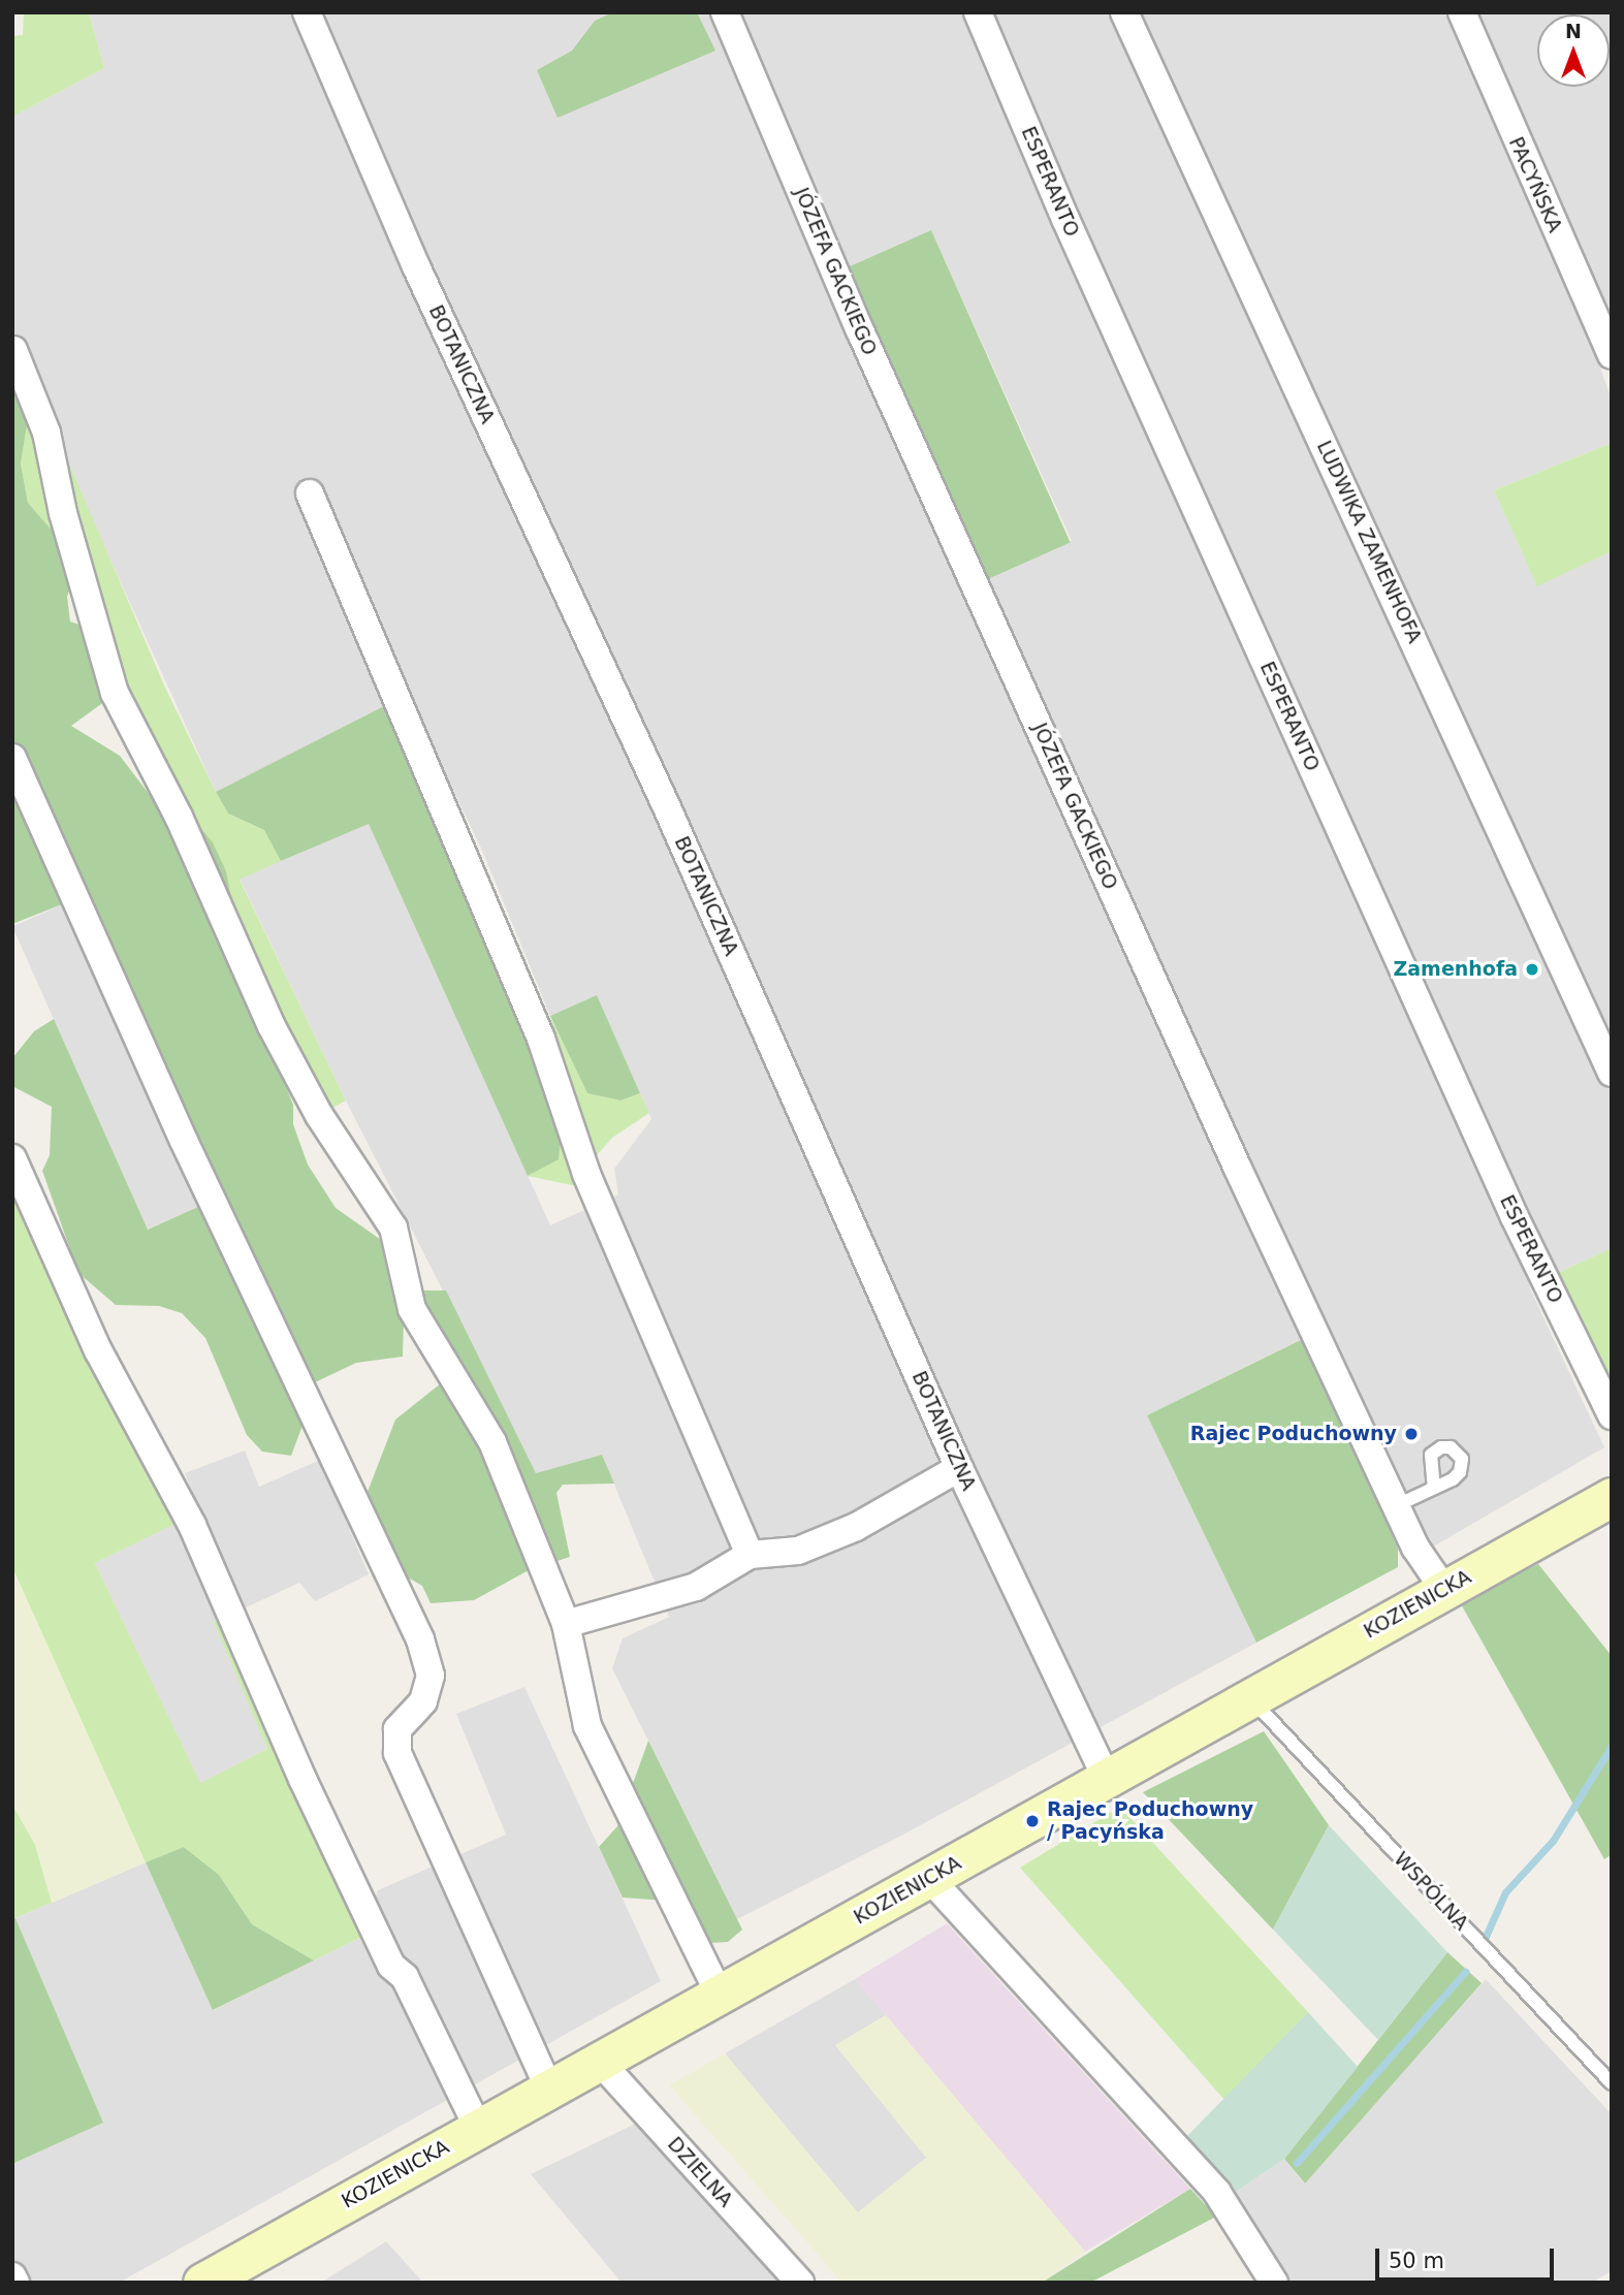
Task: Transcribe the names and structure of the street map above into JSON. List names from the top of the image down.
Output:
{
  "streets": {
    "main road": ["KOZIENICKA"],
    "street": [
      "ESPERANTO",
      "PACYŃSKA",
      "JÓZEFA GACKIEGO",
      "BOTANICZNA",
      "LUDWIKA ZAMENHOFA",
      "DZIELNA"
    ],
    "lane": ["WSPÓLNA"]
  },
  "crossings": [
    ["JÓZEFA GACKIEGO", "KOZIENICKA"],
    ["BOTANICZNA", "KOZIENICKA"],
    ["KOZIENICKA", "WSPÓLNA"],
    ["KOZIENICKA", "DZIELNA"]
  ],
  "places": ["Zamenhofa", "Rajec Poduchowny", "Rajec Poduchowny / Pacyńska"],
  "scale_bar": "50 m",
  "north": "top"
}
